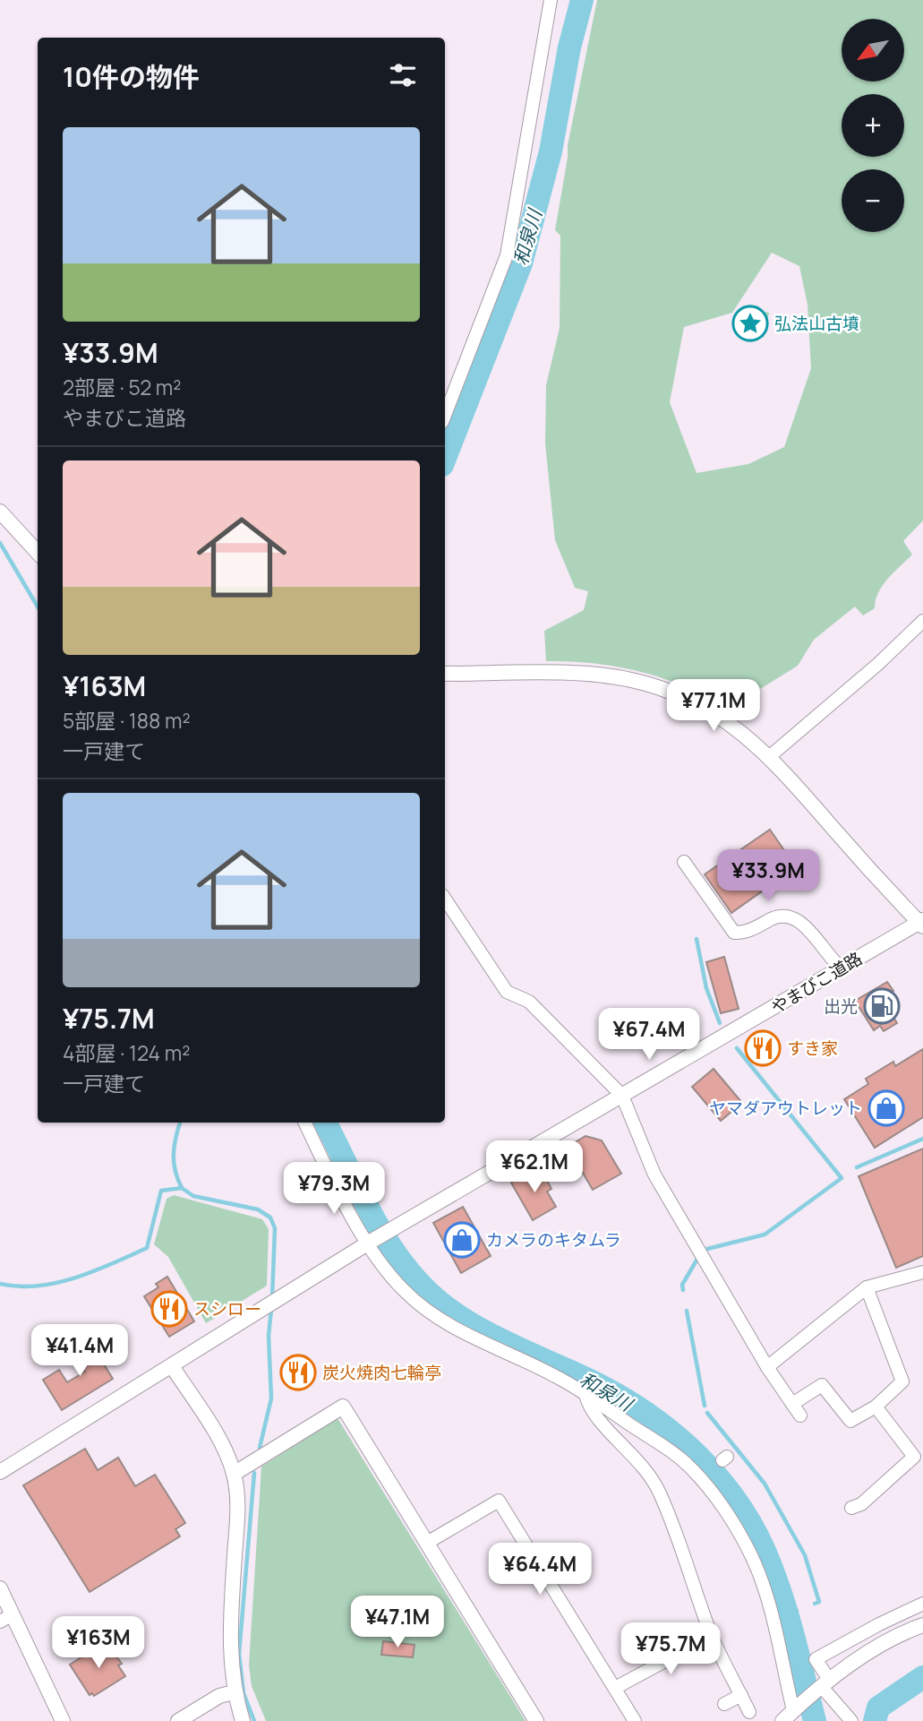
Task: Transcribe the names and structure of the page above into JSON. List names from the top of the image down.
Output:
{
  "streets": {
    "street": ["やまびこ道路"]
  },
  "water": ["和泉川"],
  "places": {
    "place": ["弘法山古墳"],
    "fuel station": ["出光"],
    "restaurant": ["すき家", "スシロー", "炭火焼肉七輪亭"],
    "shop": ["ヤマダアウトレット", "カメラのキタムラ"]
  },
  "north": "bottom left",
  "page": {
    "map_buttons": ["+", "−"],
    "heading": "10件の物件",
    "list": [
      {
        "name": "¥33.9M",
        "note": "2部屋 · 52 m² · やまびこ道路"
      },
      {
        "name": "¥163M",
        "note": "5部屋 · 188 m² · 一戸建て"
      },
      {
        "name": "¥75.7M",
        "note": "4部屋 · 124 m² · 一戸建て"
      }
    ],
    "price": [
      "¥77.1M",
      "¥33.9M",
      "¥67.4M",
      "¥62.1M",
      "¥79.3M",
      "¥41.4M",
      "¥64.4M",
      "¥47.1M",
      "¥163M",
      "¥75.7M"
    ]
  }
}
